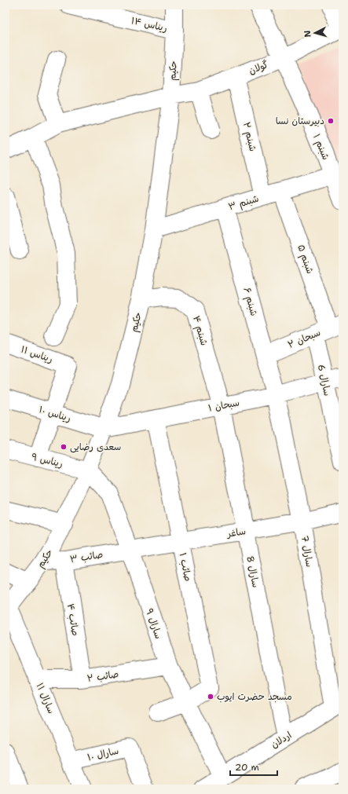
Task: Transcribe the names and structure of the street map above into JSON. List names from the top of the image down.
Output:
{
  "streets": {
    "street": [
      "ریناس ۱۴",
      "گولان",
      "حکیم",
      "شبنم ۲",
      "شبنم ۱",
      "شبنم ۳",
      "شبنم ۵",
      "شبنم ۶",
      "شبنم ۴",
      "سبحان ۲",
      "ریناس ۱۱",
      "سارال 6",
      "سبحان ۱",
      "ریناس ۱۰",
      "ریناس ۹",
      "ساغر",
      "سارال 7",
      "صائب ۳",
      "صائب ۱",
      "سارال 8",
      "صائب ۴",
      "سارال ۹",
      "صائب ۲",
      "سارال ۱۱",
      "اردلان",
      "سارال ۱۰"
    ]
  },
  "crossings": [
    ["ریناس ۱۴", "حکیم"],
    ["گولان", "حکیم"],
    ["گولان", "شبنم ۲"],
    ["گولان", "شبنم ۱"],
    ["حکیم", "شبنم ۳"],
    ["حکیم", "شبنم ۴"],
    ["حکیم", "سبحان ۱"],
    ["حکیم", "ریناس ۱۰"],
    ["حکیم", "ریناس ۹"],
    ["حکیم", "صائب ۳"],
    ["حکیم", "سارال ۹"],
    ["حکیم", "سارال ۱۱"],
    ["شبنم ۲", "شبنم ۳"],
    ["شبنم ۱", "شبنم ۳"],
    ["شبنم ۳", "شبنم ۵"],
    ["شبنم ۳", "شبنم ۶"],
    ["شبنم ۵", "سبحان ۲"],
    ["شبنم ۵", "سارال 6"],
    ["شبنم ۶", "سبحان ۲"],
    ["شبنم ۶", "سبحان ۱"],
    ["شبنم ۶", "سارال 7"],
    ["شبنم ۴", "سبحان ۱"],
    ["شبنم ۴", "سارال 8"],
    ["سبحان ۲", "سارال 6"],
    ["ریناس ۱۱", "ریناس ۱۰"],
    ["سارال 6", "سبحان ۱"],
    ["سبحان ۱", "ریناس ۱۰"],
    ["سبحان ۱", "سارال 7"],
    ["سبحان ۱", "صائب ۱"],
    ["سبحان ۱", "سارال 8"],
    ["ریناس ۹", "سارال ۹"],
    ["ساغر", "سارال 7"],
    ["ساغر", "صائب ۳"],
    ["ساغر", "صائب ۱"],
    ["ساغر", "سارال 8"],
    ["ساغر", "سارال ۹"],
    ["سارال 7", "اردلان"],
    ["صائب ۳", "صائب ۴"],
    ["صائب ۳", "سارال ۹"],
    ["صائب ۱", "سارال ۹"],
    ["سارال 8", "اردلان"],
    ["صائب ۴", "صائب ۲"],
    ["سارال ۹", "صائب ۲"],
    ["سارال ۹", "اردلان"],
    ["صائب ۲", "سارال ۱۱"],
    ["سارال ۱۱", "سارال ۱۰"]
  ],
  "places": ["دبیرستان نسا", "سعدی رضایی", "مسجد حضرت ایوب"],
  "scale_bar": "20 m",
  "north": "left"
}
